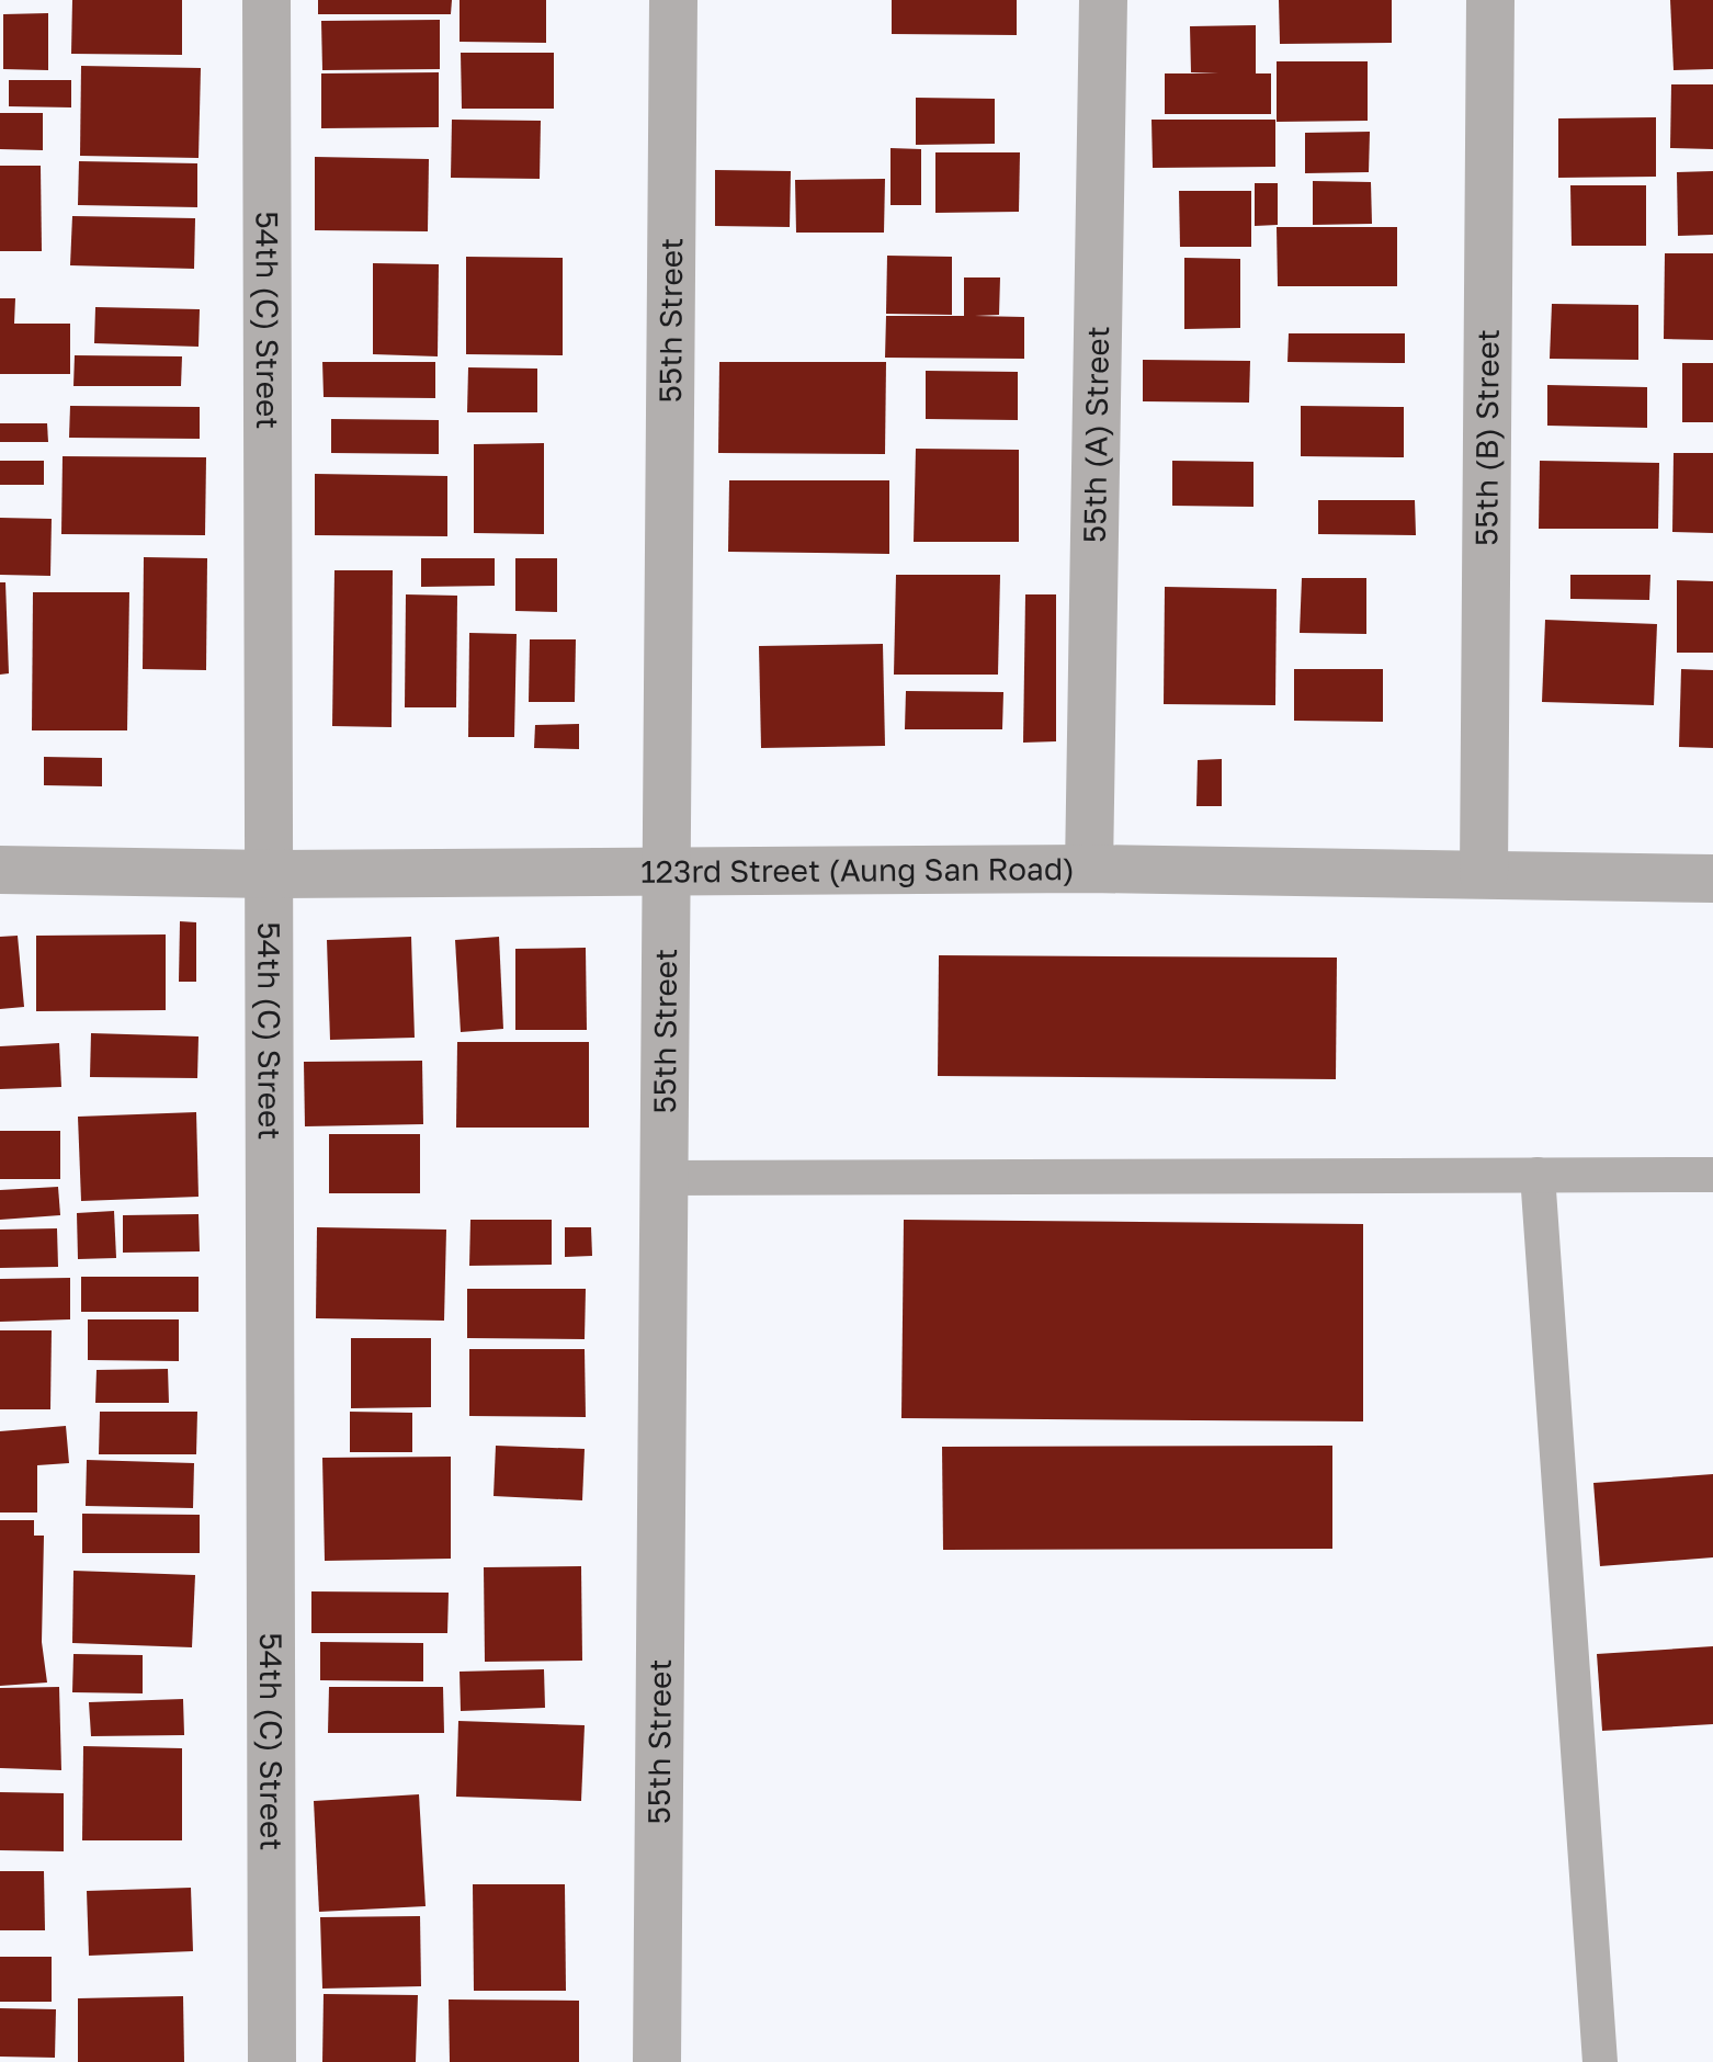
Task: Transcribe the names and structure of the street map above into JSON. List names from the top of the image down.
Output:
{
  "streets": {
    "street": [
      "54th (C) Street",
      "55th Street",
      "55th (A) Street",
      "55th (B) Street",
      "123rd Street (Aung San Road)"
    ]
  },
  "crossings": [
    ["54th (C) Street", "123rd Street (Aung San Road)"],
    ["55th Street", "123rd Street (Aung San Road)"],
    ["55th (A) Street", "123rd Street (Aung San Road)"],
    ["55th (B) Street", "123rd Street (Aung San Road)"]
  ]
}
